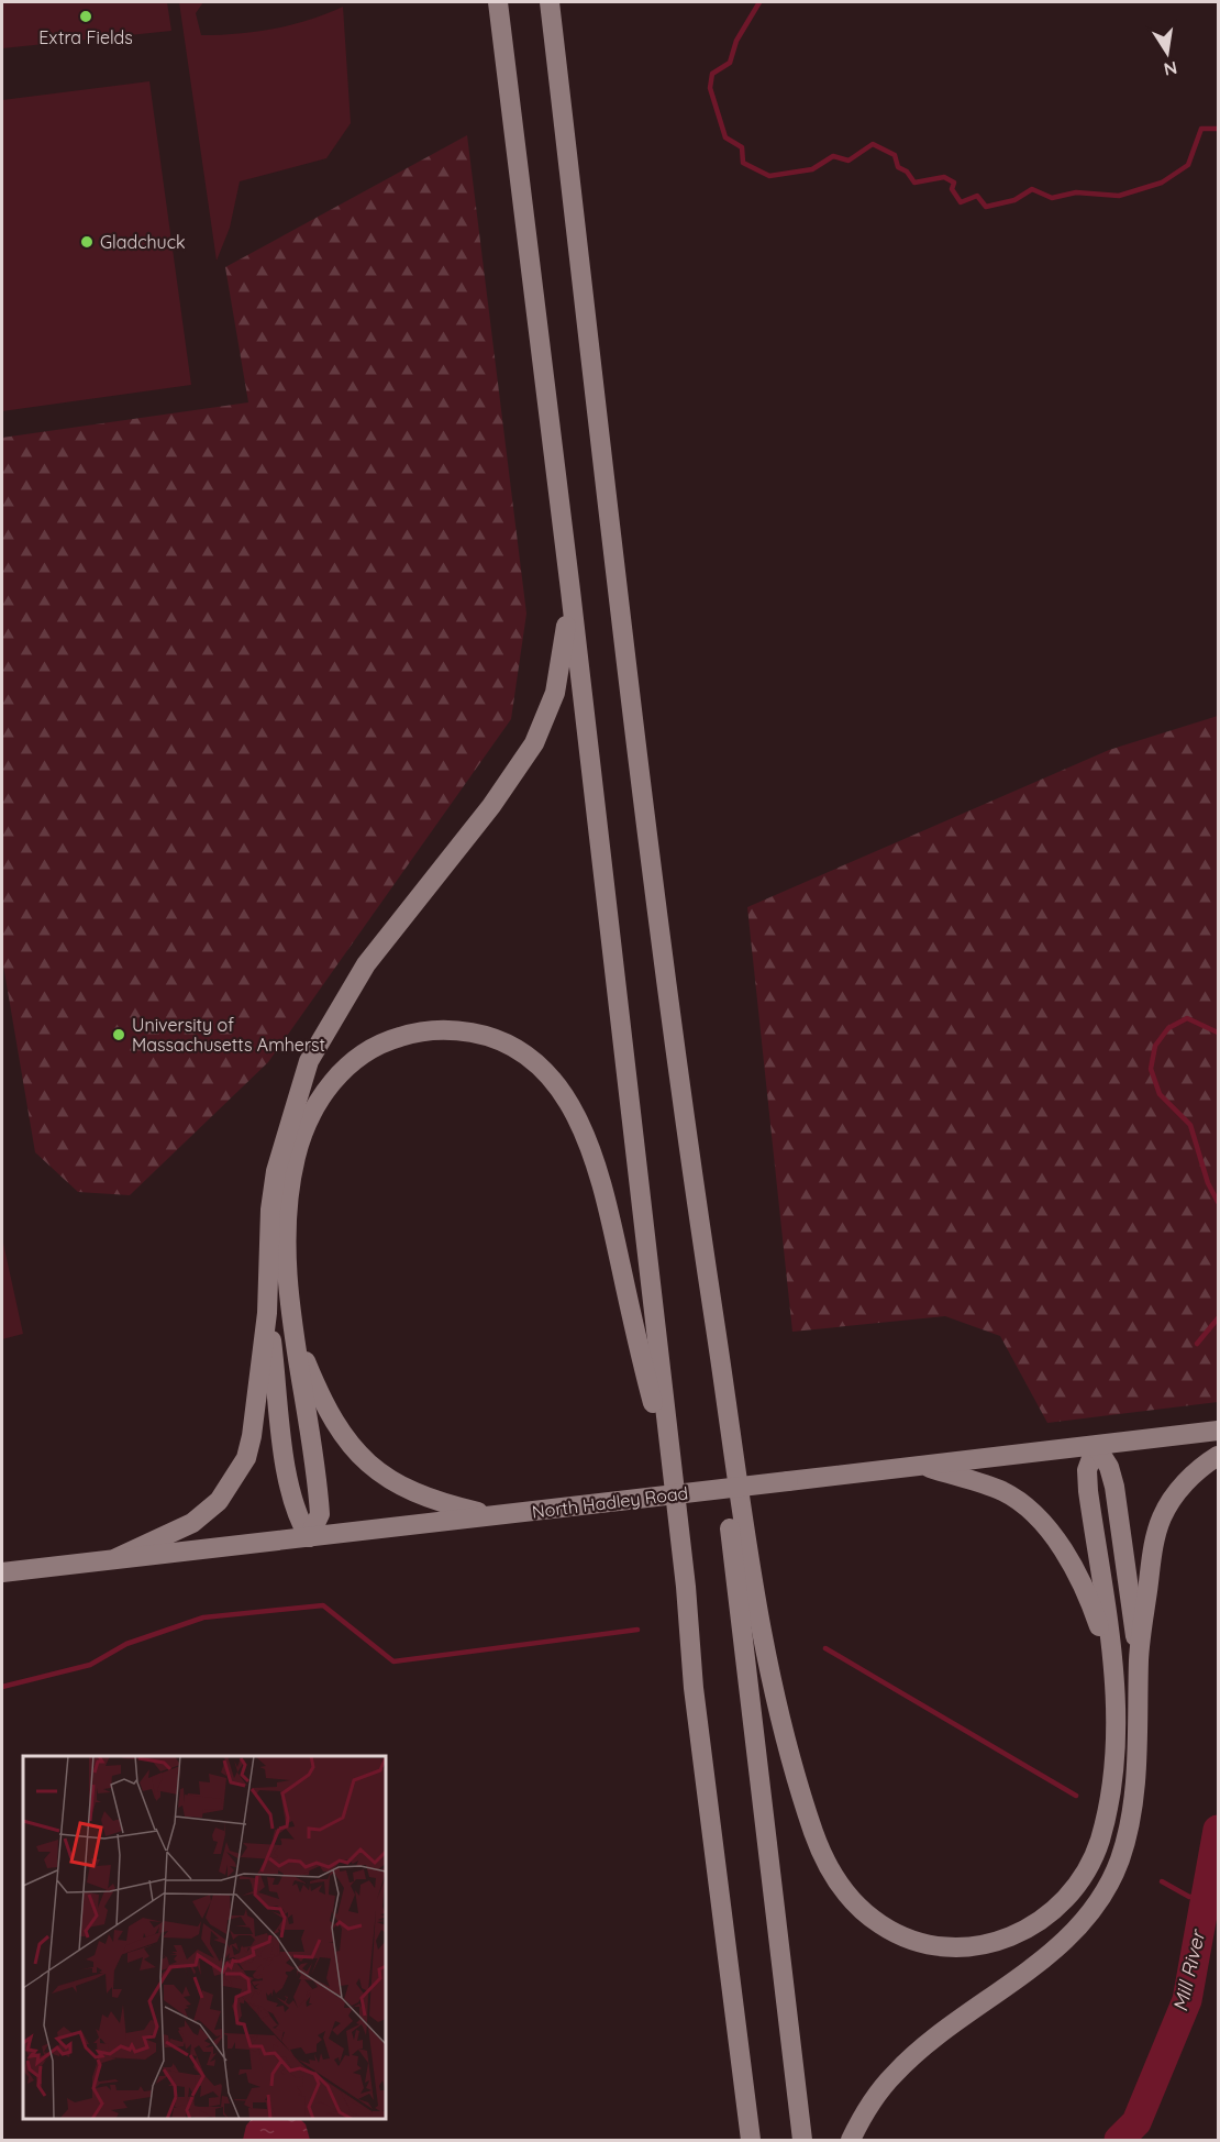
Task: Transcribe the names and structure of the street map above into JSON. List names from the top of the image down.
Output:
{
  "streets": {
    "main road": ["North Hadley Road"]
  },
  "water": ["Mill River"],
  "places": ["Extra Fields", "Gladchuck", "University of Massachusetts Amherst"],
  "north": "bottom"
}
